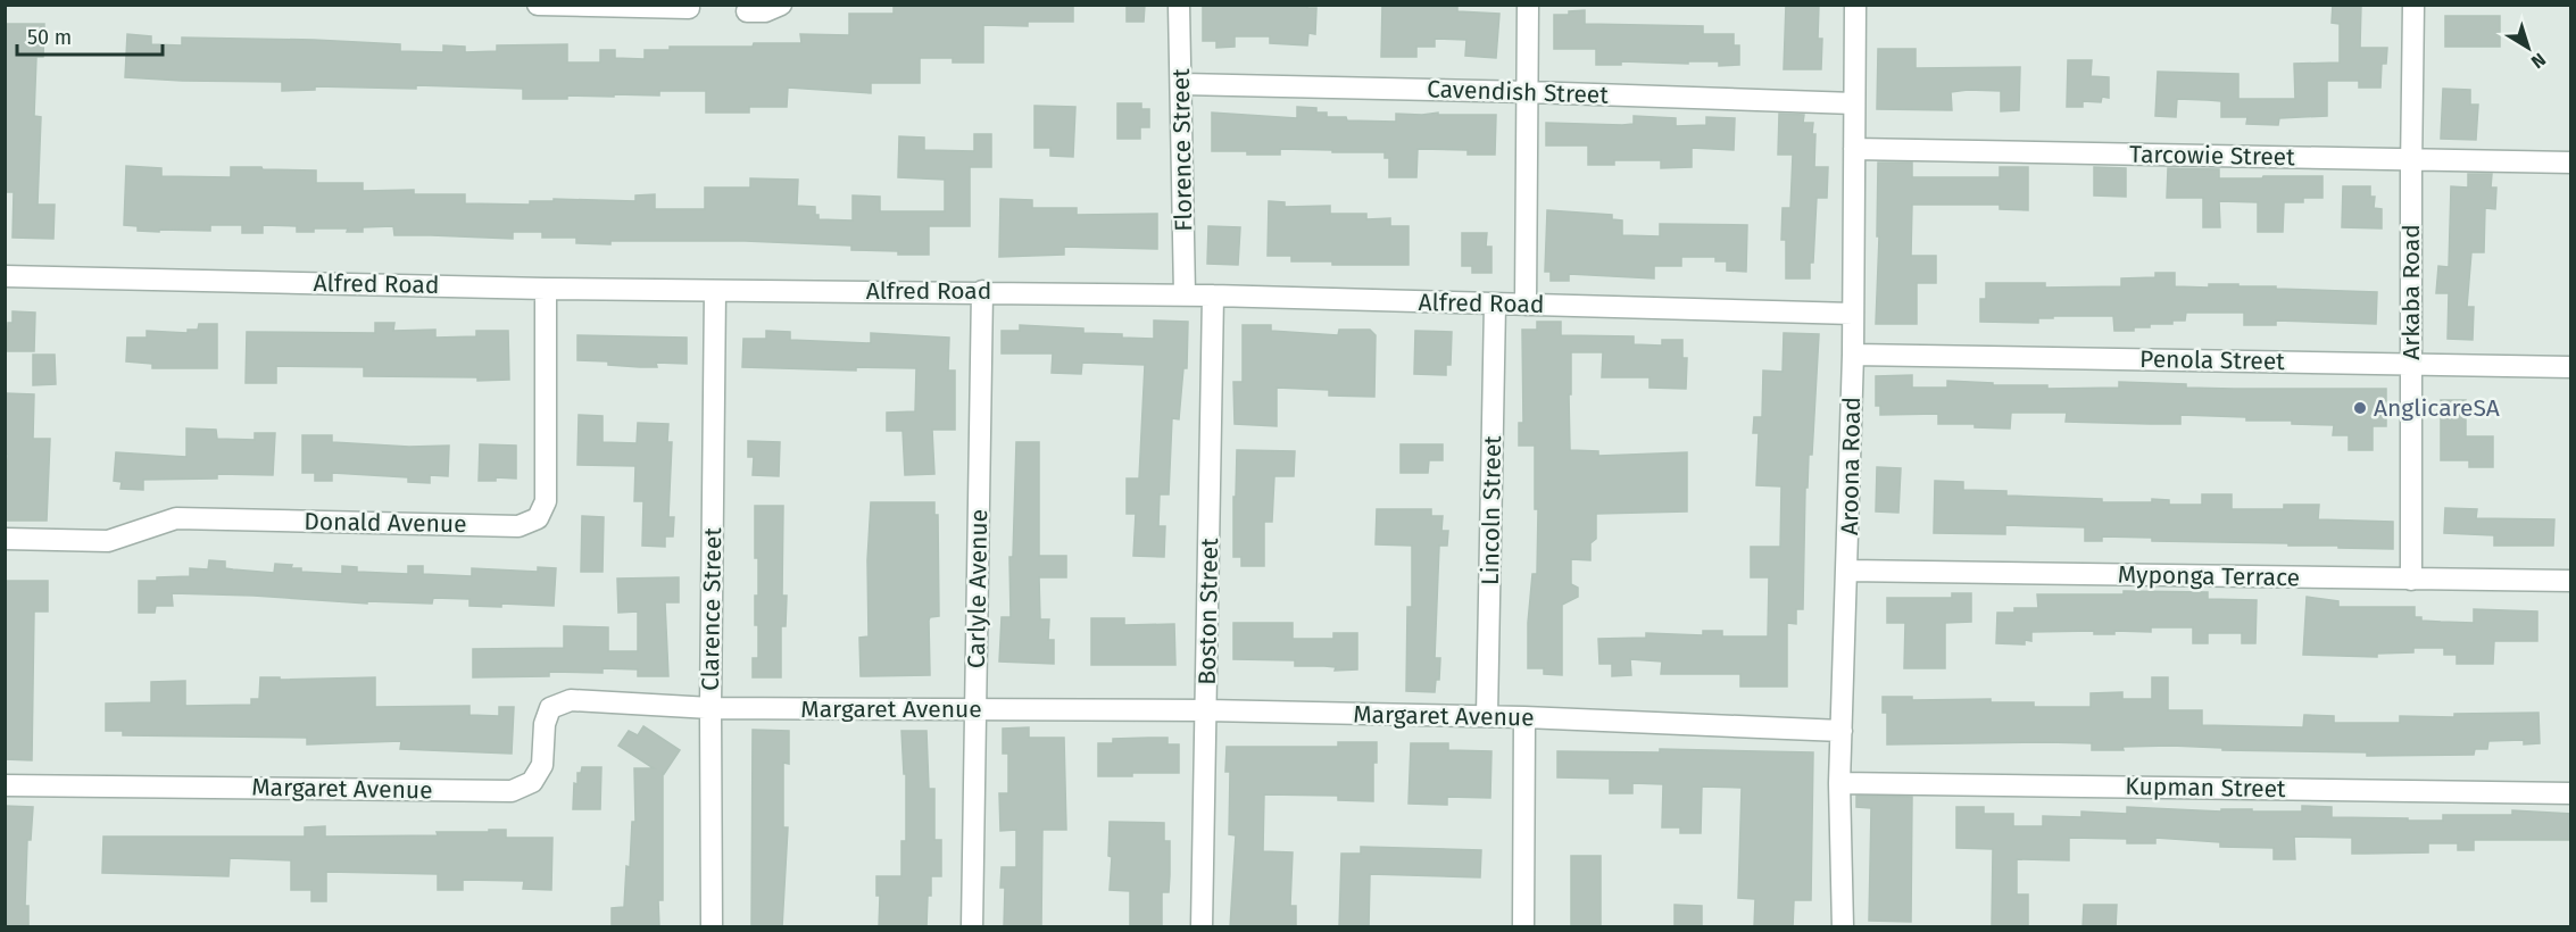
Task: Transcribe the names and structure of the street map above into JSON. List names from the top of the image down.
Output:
{
  "streets": {
    "street": [
      "Cavendish Street",
      "Florence Street",
      "Tarcowie Street",
      "Alfred Road",
      "Arkaba Road",
      "Penola Street",
      "Aroona Road",
      "Lincoln Street",
      "Donald Avenue",
      "Myponga Terrace",
      "Carlyle Avenue",
      "Clarence Street",
      "Boston Street",
      "Margaret Avenue",
      "Kupman Street"
    ]
  },
  "crossings": [
    ["Cavendish Street", "Florence Street"],
    ["Cavendish Street", "Aroona Road"],
    ["Florence Street", "Alfred Road"],
    ["Tarcowie Street", "Arkaba Road"],
    ["Tarcowie Street", "Aroona Road"],
    ["Alfred Road", "Aroona Road"],
    ["Alfred Road", "Lincoln Street"],
    ["Alfred Road", "Donald Avenue"],
    ["Alfred Road", "Carlyle Avenue"],
    ["Alfred Road", "Clarence Street"],
    ["Alfred Road", "Boston Street"],
    ["Arkaba Road", "Penola Street"],
    ["Arkaba Road", "Myponga Terrace"],
    ["Penola Street", "Aroona Road"],
    ["Aroona Road", "Myponga Terrace"],
    ["Aroona Road", "Margaret Avenue"],
    ["Aroona Road", "Kupman Street"],
    ["Lincoln Street", "Margaret Avenue"],
    ["Carlyle Avenue", "Margaret Avenue"],
    ["Clarence Street", "Margaret Avenue"],
    ["Boston Street", "Margaret Avenue"]
  ],
  "places": ["AnglicareSA"],
  "scale_bar": "50 m",
  "north": "bottom right"
}
